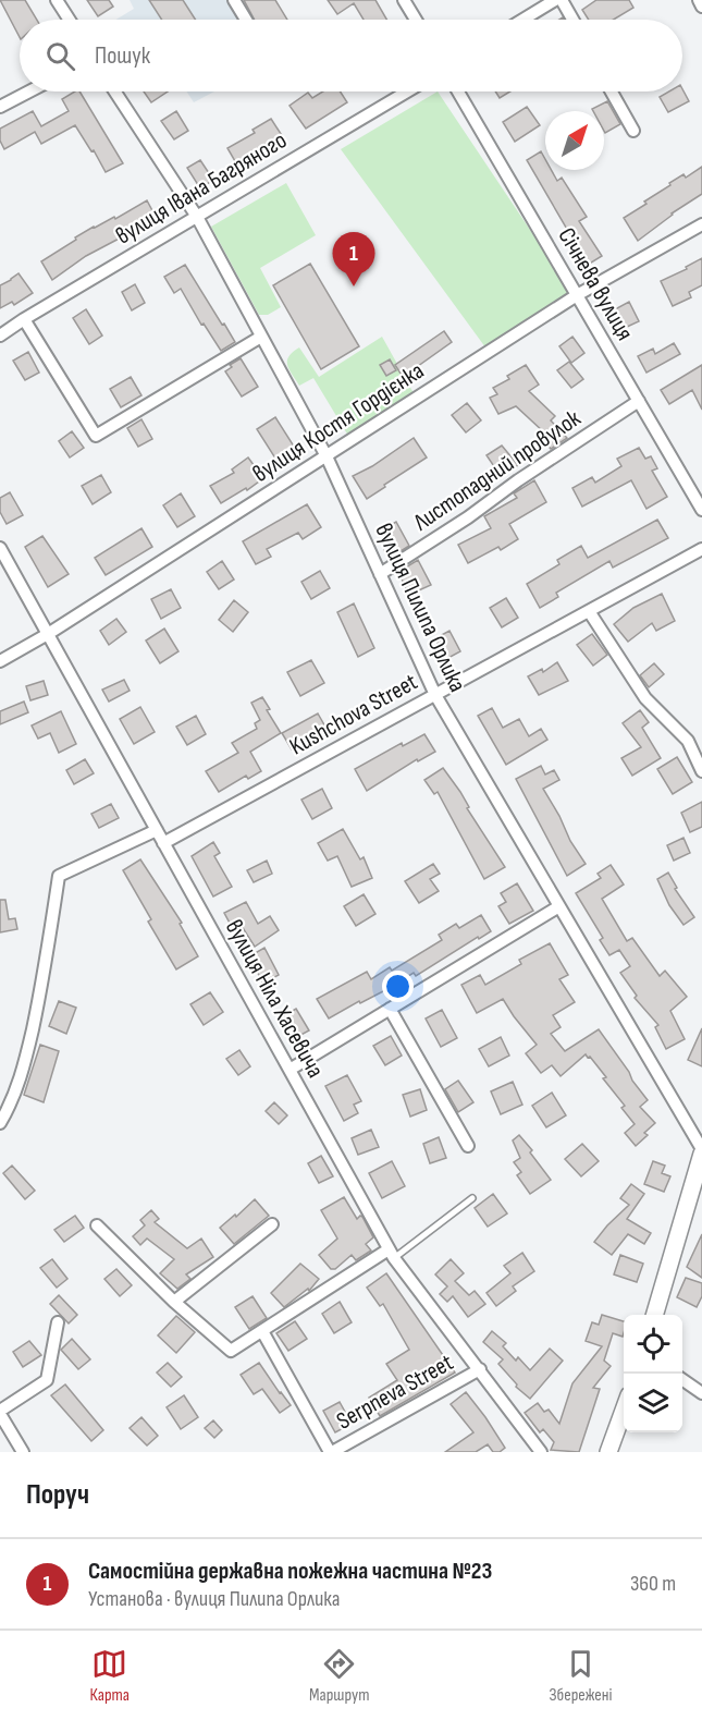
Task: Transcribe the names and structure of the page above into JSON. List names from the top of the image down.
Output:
{
  "streets": {
    "street": [
      "вулиця Івана Багряного",
      "Січнева вулиця",
      "вулиця Костя Гордієнка",
      "Листопадний провулок",
      "вулиця Пилипа Орлика",
      "Kushchova Street",
      "вулиця Ніла Хасевича",
      "Serpneva Street"
    ]
  },
  "crossings": [
    ["вулиця Івана Багряного", "вулиця Пилипа Орлика"],
    ["Січнева вулиця", "вулиця Костя Гордієнка"],
    ["Січнева вулиця", "Листопадний провулок"],
    ["вулиця Костя Гордієнка", "вулиця Пилипа Орлика"],
    ["вулиця Костя Гордієнка", "вулиця Ніла Хасевича"],
    ["Листопадний провулок", "вулиця Пилипа Орлика"],
    ["вулиця Пилипа Орлика", "Kushchova Street"],
    ["Kushchova Street", "вулиця Ніла Хасевича"],
    ["вулиця Ніла Хасевича", "Serpneva Street"]
  ],
  "north": "top right",
  "page": {
    "search": "Пошук",
    "pins": "1",
    "heading": "Поруч",
    "list": [
      {
        "mark": "1",
        "name": "Самостійна державна пожежна частина №23",
        "note": "Установа · вулиця Пилипа Орлика",
        "value": "360 m"
      }
    ],
    "nav": ["Карта", "Маршрут", "Збережені"]
  }
}
